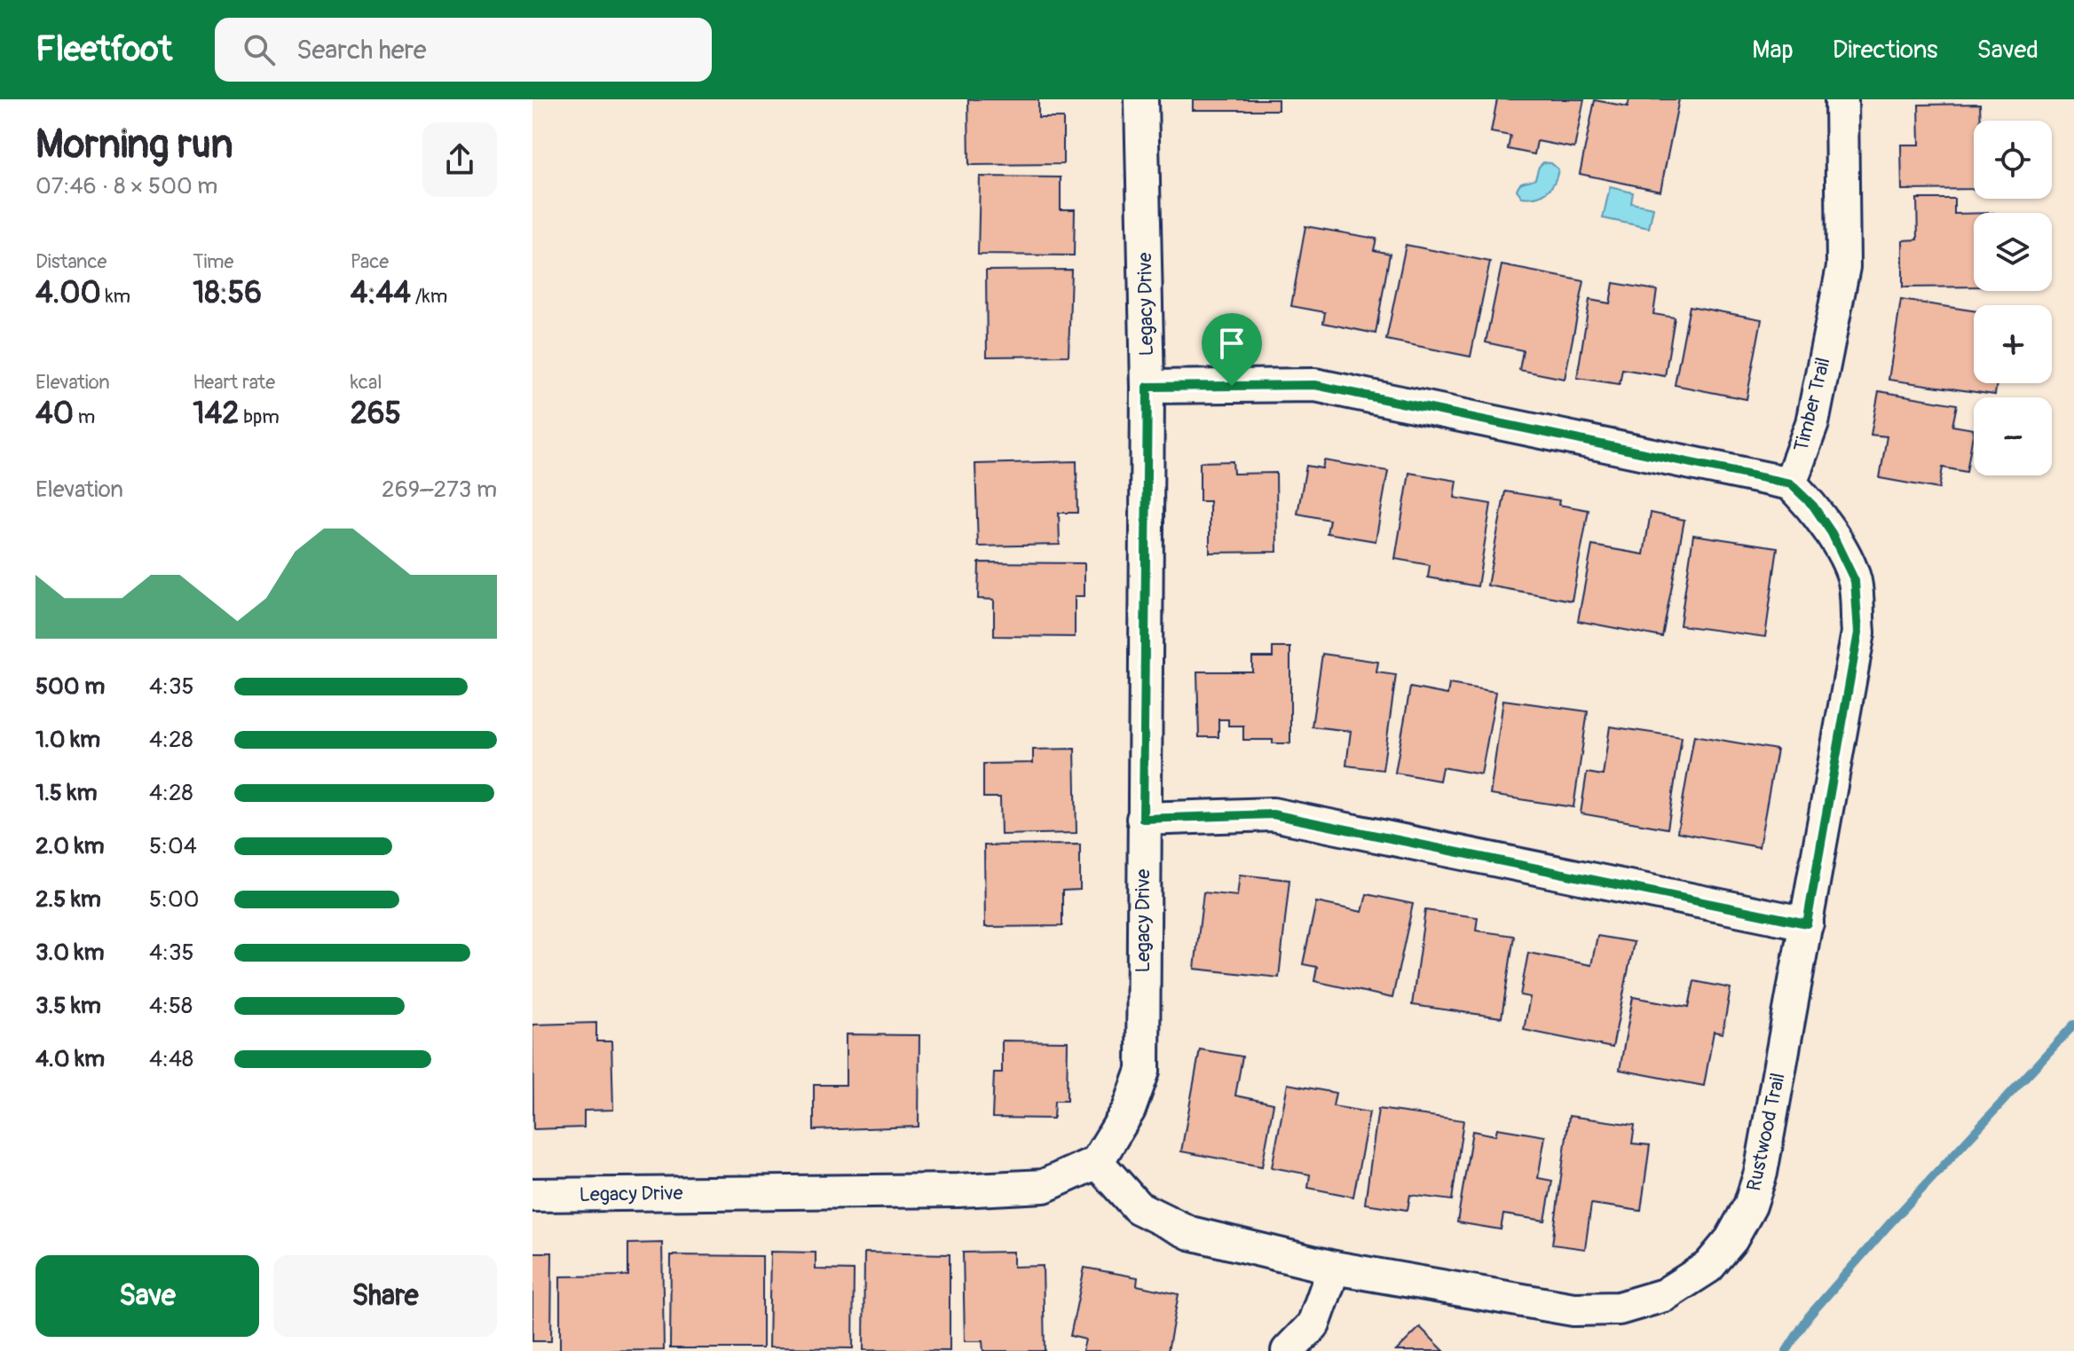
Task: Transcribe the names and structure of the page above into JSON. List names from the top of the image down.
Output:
{
  "streets": {
    "street": ["Legacy Drive", "Timber Trail", "Rustwood Trail"]
  },
  "crossings": [
    ["Legacy Drive", "Rustwood Trail"],
    ["Timber Trail", "Rustwood Trail"]
  ],
  "page": {
    "header": "Fleetfoot",
    "search": "Search here",
    "nav": ["Map", "Directions", "Saved"],
    "heading": ["Morning run", "07:46 · 8 × 500 m"],
    "map_buttons": ["+", "−"],
    "stats": [
      ["Distance", "4.00 km"],
      ["Time", "18:56"],
      ["Pace", "4:44 /km"],
      ["Elevation", "40 m"],
      ["Heart rate", "142 bpm"],
      ["kcal", "265"]
    ],
    "chart": ["Elevation", "269–273 m"],
    "list": [
      {
        "name": "500 m",
        "note": "4:35"
      },
      {
        "name": "1.0 km",
        "note": "4:28"
      },
      {
        "name": "1.5 km",
        "note": "4:28"
      },
      {
        "name": "2.0 km",
        "note": "5:04"
      },
      {
        "name": "2.5 km",
        "note": "5:00"
      },
      {
        "name": "3.0 km",
        "note": "4:35"
      },
      {
        "name": "3.5 km",
        "note": "4:58"
      },
      {
        "name": "4.0 km",
        "note": "4:48"
      }
    ],
    "buttons": ["Save", "Share"]
  }
}
